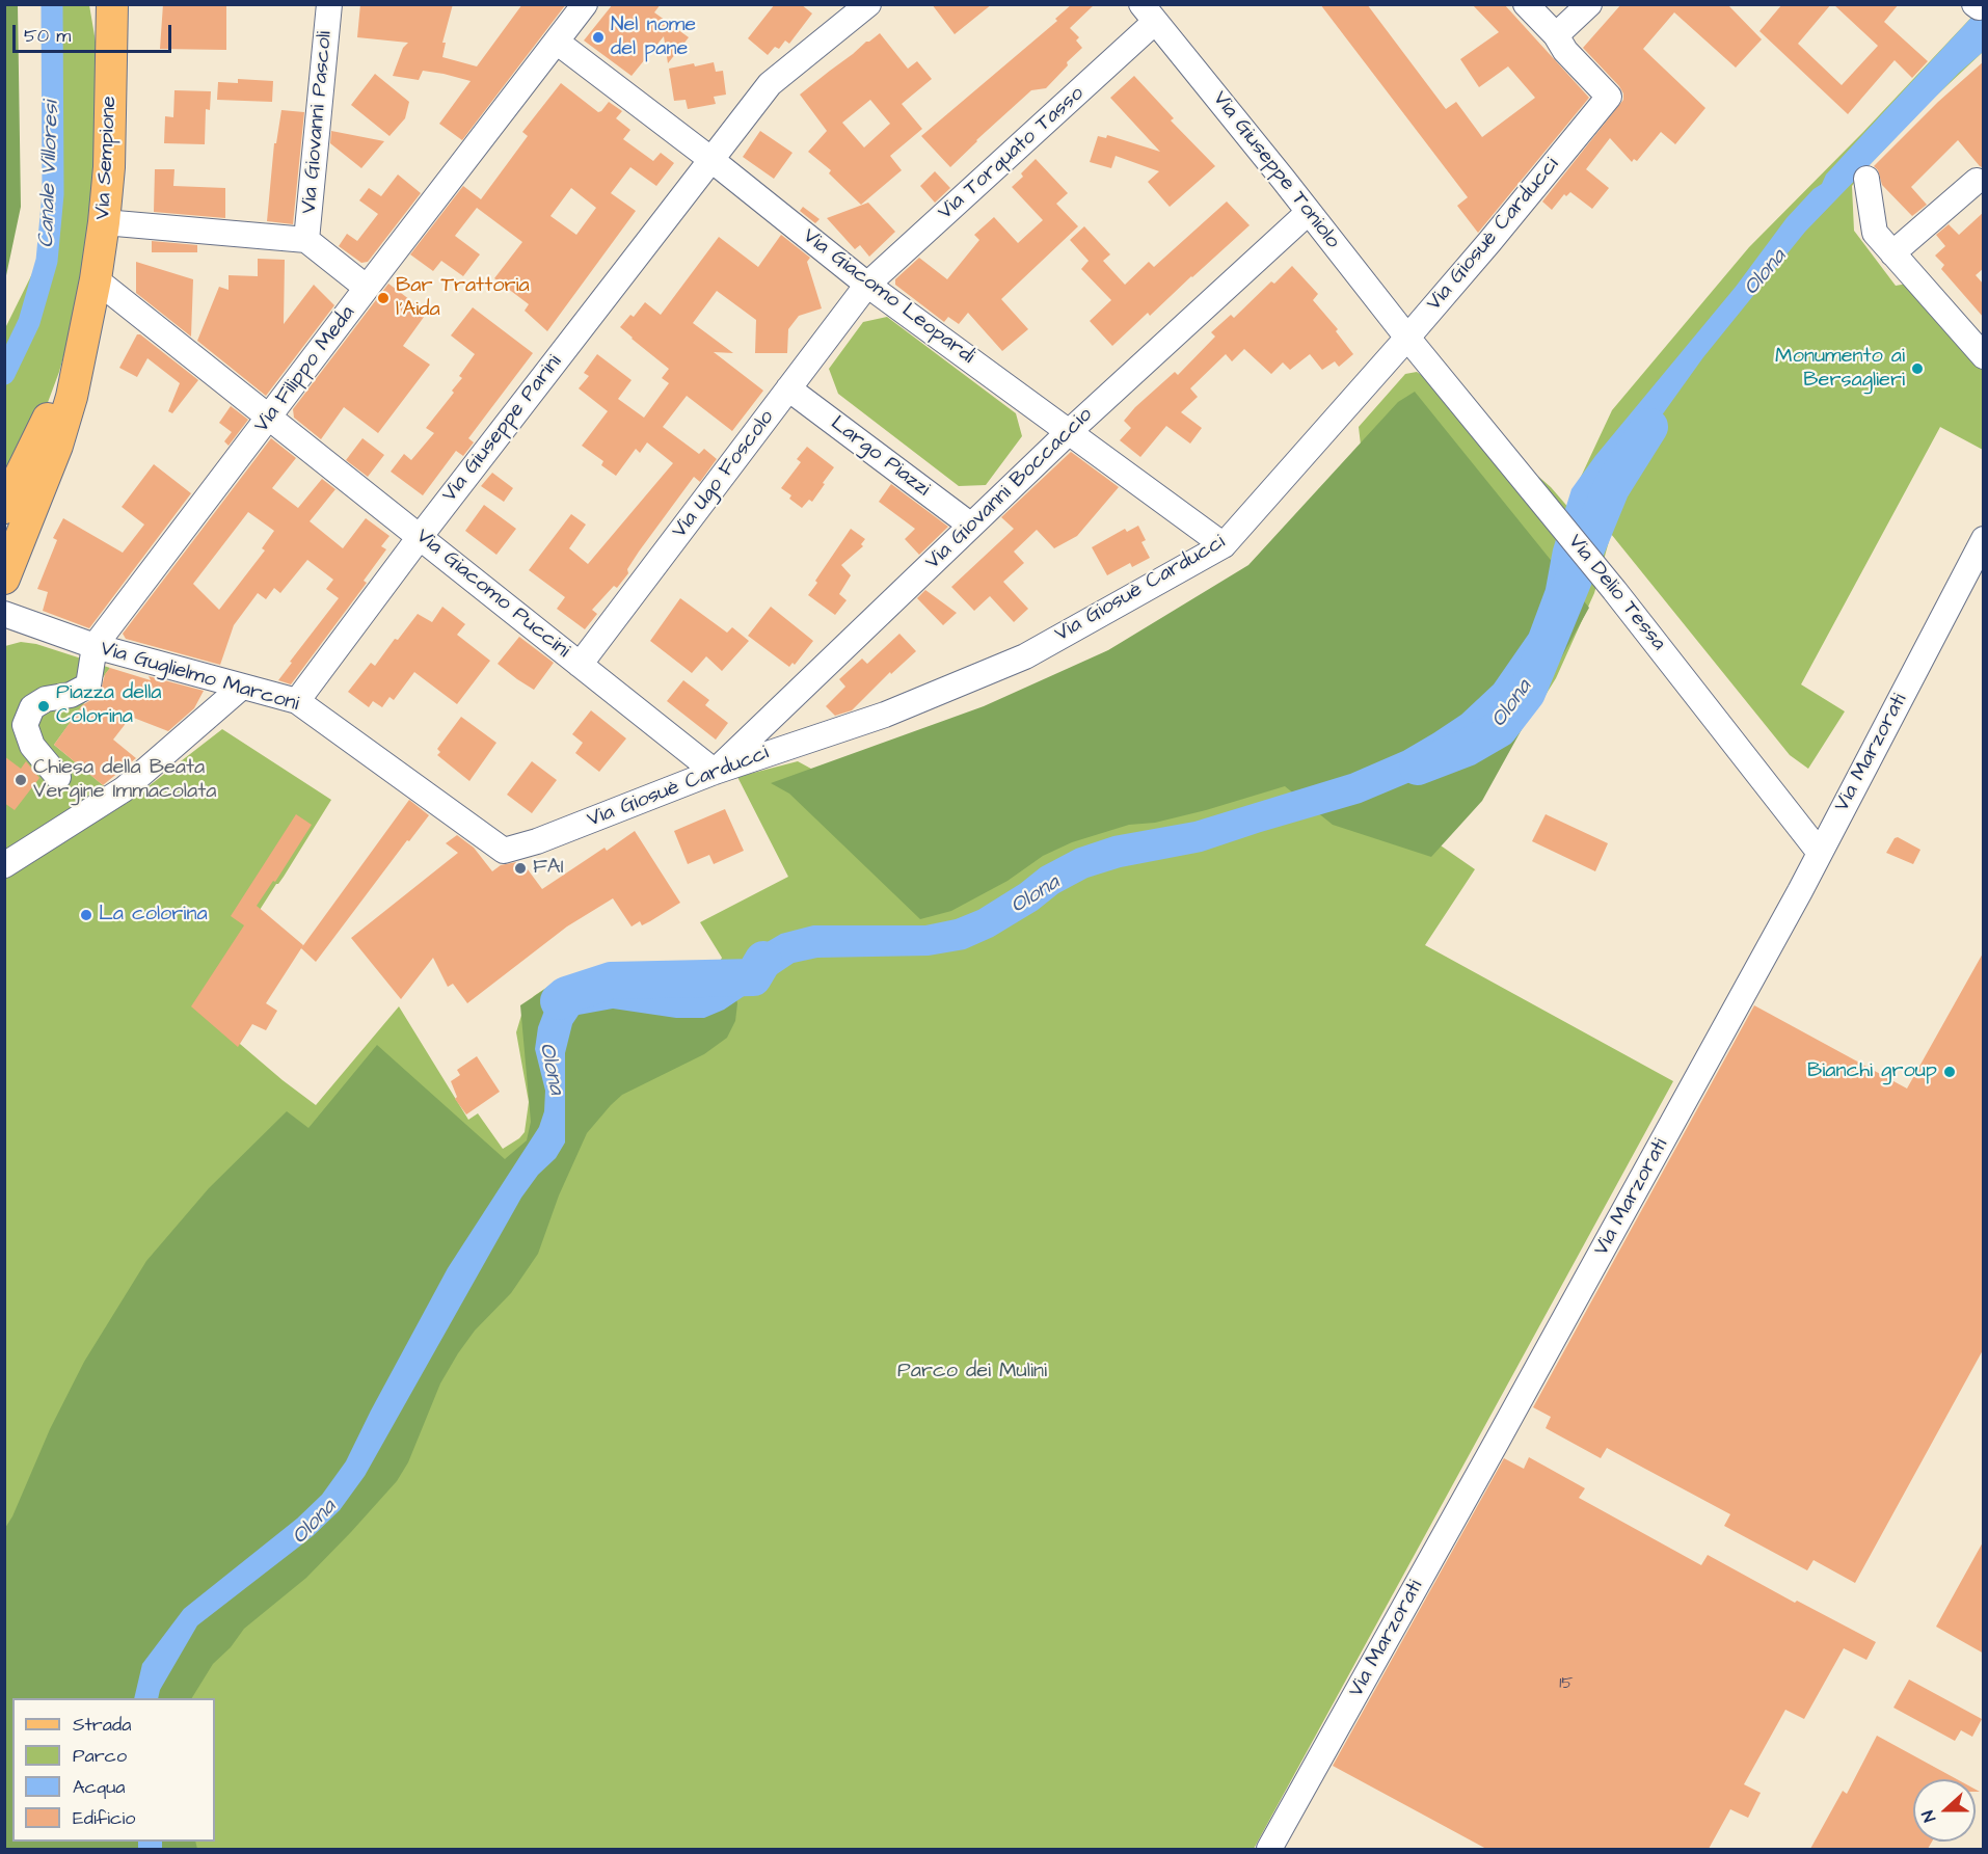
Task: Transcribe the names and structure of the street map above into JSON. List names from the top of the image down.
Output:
{
  "streets": {
    "main road": ["Via Sempione"],
    "street": [
      "Via Giovanni Pascoli",
      "Via Torquato Tasso",
      "Via Giuseppe Toniolo",
      "Via Giosuè Carducci",
      "Via Giacomo Leopardi",
      "Via Filippo Meda",
      "Via Giuseppe Parini",
      "Largo Piazzi",
      "Via Ugo Foscolo",
      "Via Giovanni Boccaccio",
      "Via Delio Tessa",
      "Via Giacomo Puccini",
      "Via Guglielmo Marconi",
      "Via Marzorati"
    ]
  },
  "crossings": [
    ["Via Torquato Tasso", "Via Giuseppe Toniolo"],
    ["Via Torquato Tasso", "Via Giacomo Leopardi"],
    ["Via Torquato Tasso", "Via Ugo Foscolo"],
    ["Via Sempione", "Via Giacomo Puccini"],
    ["Via Giuseppe Toniolo", "Via Giosuè Carducci"],
    ["Via Giuseppe Toniolo", "Via Giovanni Boccaccio"],
    ["Via Giuseppe Toniolo", "Via Delio Tessa"],
    ["Via Giosuè Carducci", "Via Giacomo Leopardi"],
    ["Via Giosuè Carducci", "Via Giovanni Boccaccio"],
    ["Via Giosuè Carducci", "Via Delio Tessa"],
    ["Via Giosuè Carducci", "Via Giacomo Puccini"],
    ["Via Giosuè Carducci", "Via Guglielmo Marconi"],
    ["Via Giacomo Leopardi", "Via Filippo Meda"],
    ["Via Giacomo Leopardi", "Via Giuseppe Parini"],
    ["Via Giacomo Leopardi", "Via Ugo Foscolo"],
    ["Via Giacomo Leopardi", "Via Giovanni Boccaccio"],
    ["Via Filippo Meda", "Via Giacomo Puccini"],
    ["Via Filippo Meda", "Via Guglielmo Marconi"],
    ["Via Giuseppe Parini", "Via Giacomo Puccini"],
    ["Via Giuseppe Parini", "Via Guglielmo Marconi"],
    ["Largo Piazzi", "Via Ugo Foscolo"],
    ["Largo Piazzi", "Via Giovanni Boccaccio"],
    ["Via Ugo Foscolo", "Via Giacomo Puccini"],
    ["Via Giovanni Boccaccio", "Via Giacomo Puccini"],
    ["Via Delio Tessa", "Via Marzorati"]
  ],
  "water": ["Canale Villoresi", "Olona"],
  "parks": ["Parco dei Mulini"],
  "places": [
    "Nel nome del pane",
    "Bar Trattoria l'Aida",
    "Monumento ai Bersaglieri",
    "Piazza della Colorina",
    "Chiesa della Beata Vergine Immacolata",
    "FAI",
    "La colorina",
    "Bianchi group"
  ],
  "house_numbers": ["15"],
  "legend": [
    "Strada",
    "Parco",
    "Acqua",
    "Edificio"
  ],
  "scale_bar": "50 m",
  "north": "left"
}
